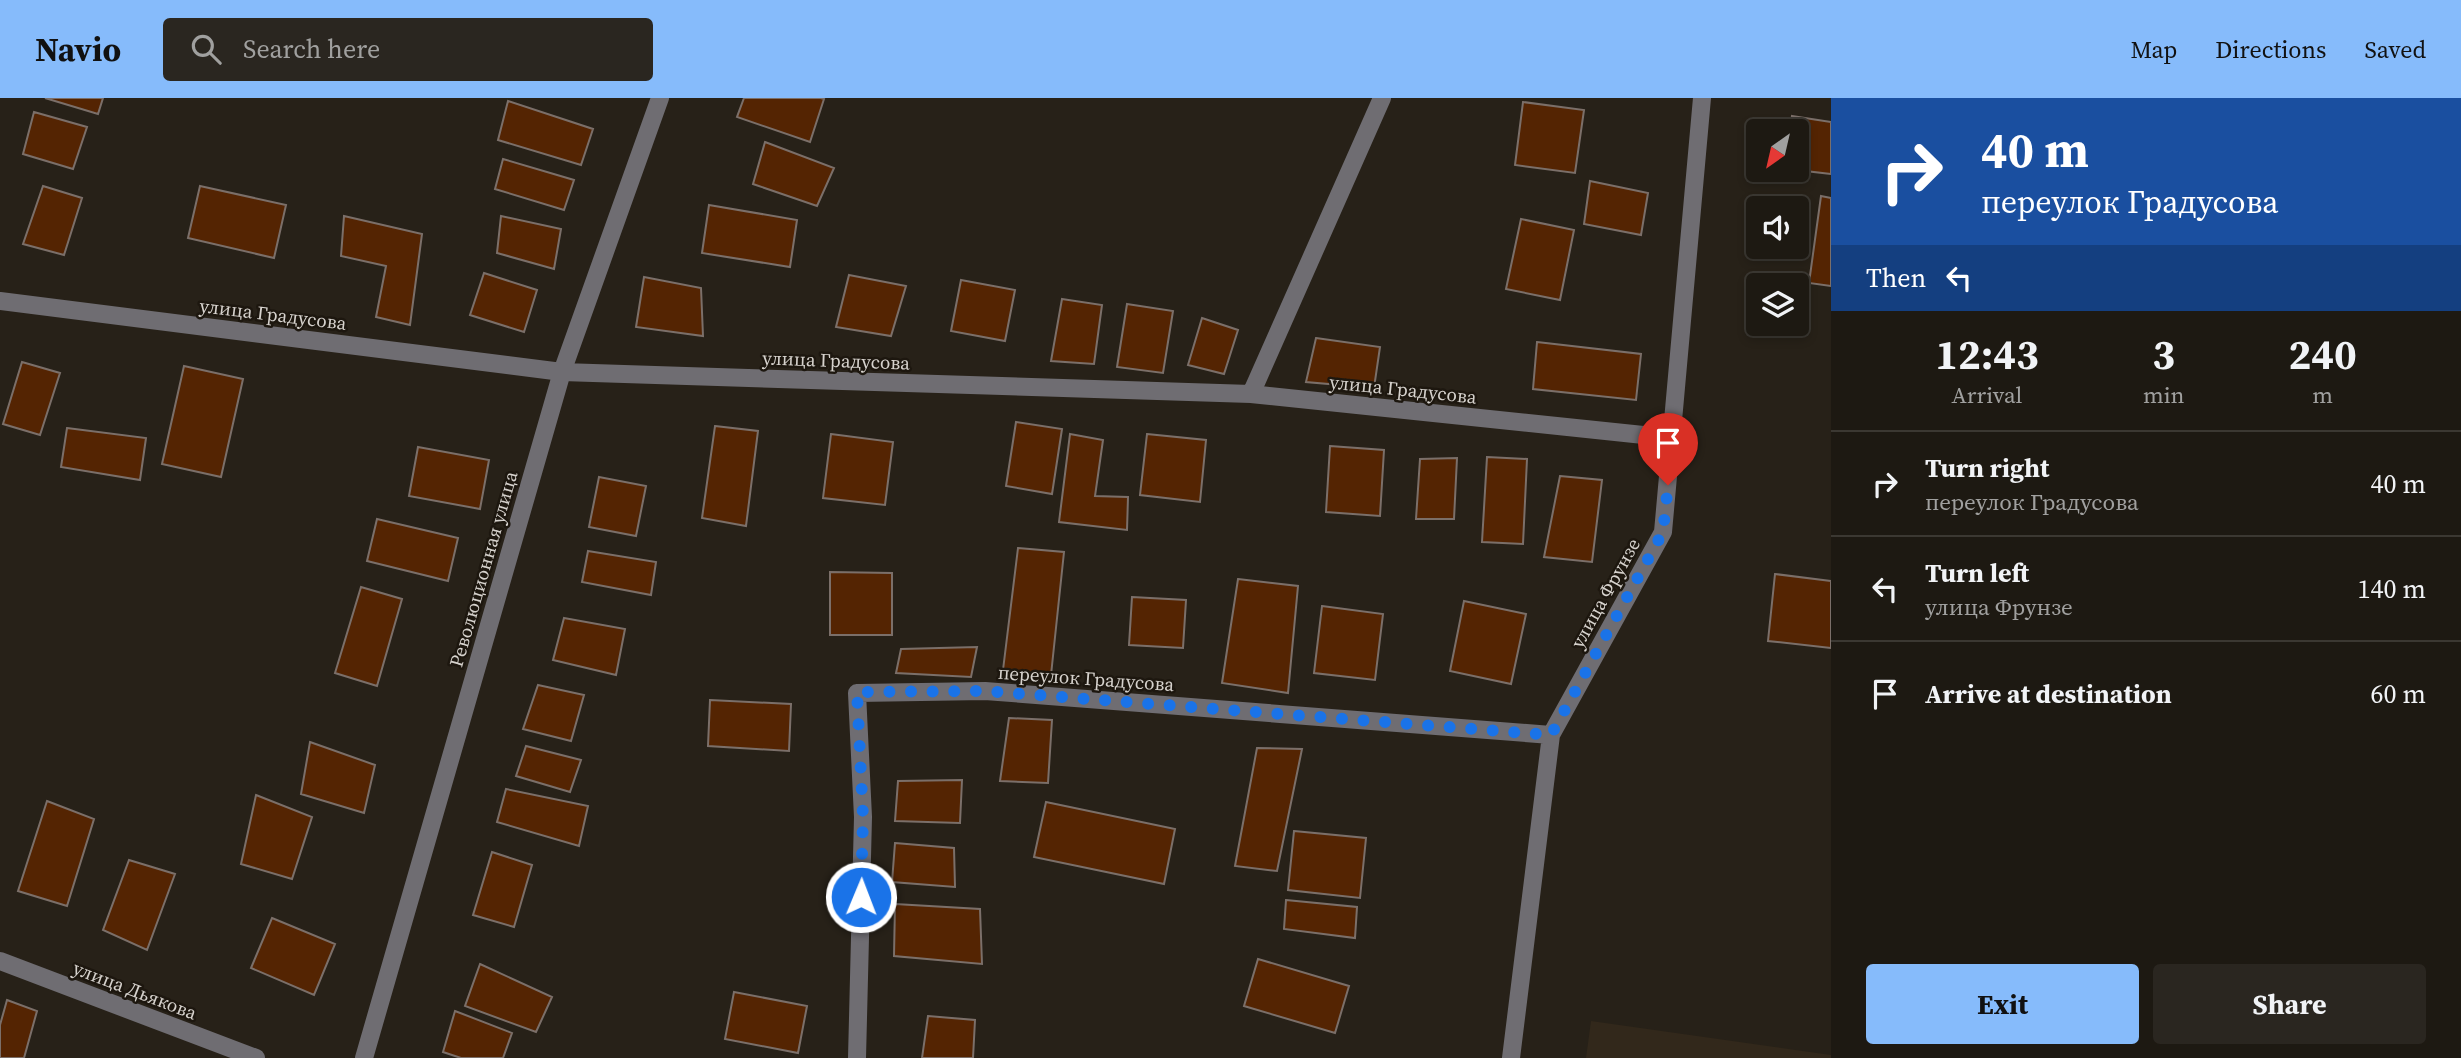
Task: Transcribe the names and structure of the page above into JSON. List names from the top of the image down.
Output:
{
  "streets": {
    "street": [
      "улица Градусова",
      "Революционная улица",
      "улица Фрунзе",
      "переулок Градусова",
      "улица Дьякова"
    ]
  },
  "crossings": [
    ["улица Градусова", "Революционная улица"],
    ["улица Градусова", "улица Фрунзе"],
    ["улица Фрунзе", "переулок Градусова"]
  ],
  "north": "bottom left",
  "page": {
    "header": "Navio",
    "search": "Search here",
    "nav": ["Map", "Directions", "Saved"],
    "turn": ["40 m", "переулок Градусова"],
    "then": "Then",
    "eta": [
      "12:43",
      "Arrival",
      "3",
      "min",
      "240",
      "m"
    ],
    "list": [
      {
        "name": "Turn right",
        "note": "переулок Градусова",
        "value": "40 m"
      },
      {
        "name": "Turn left",
        "note": "улица Фрунзе",
        "value": "140 m"
      },
      {
        "name": "Arrive at destination",
        "value": "60 m"
      }
    ],
    "buttons": ["Exit", "Share"]
  }
}
